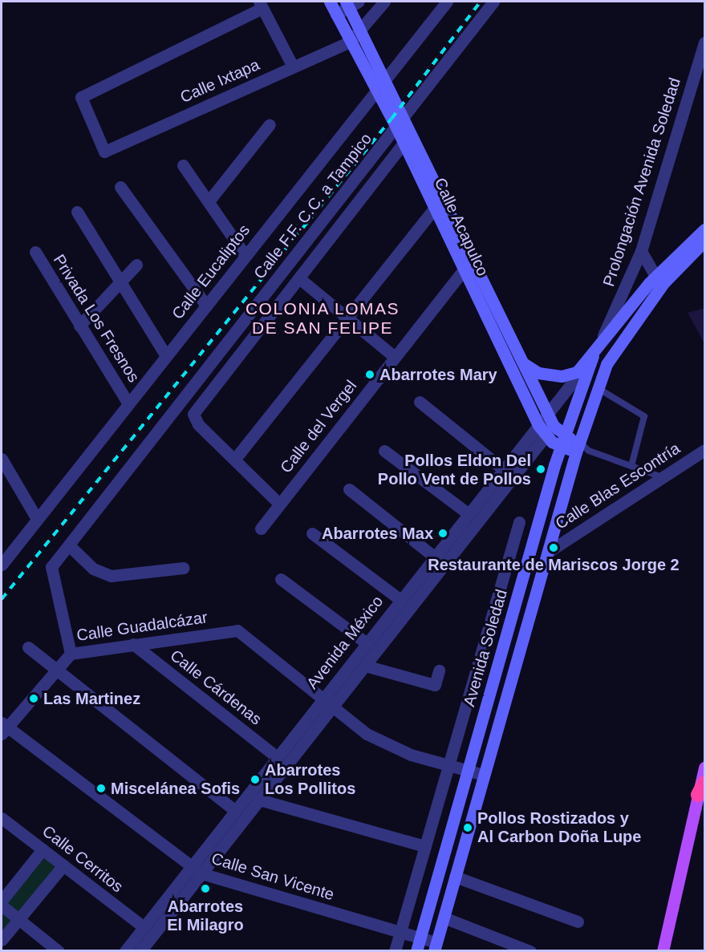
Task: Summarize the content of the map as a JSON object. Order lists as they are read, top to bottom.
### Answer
{
  "streets": {
    "street": [
      "Calle Ixtapa",
      "Prolongación Avenida Soledad",
      "Calle F.F. C.C. a Tampico",
      "Calle Acapulco",
      "Calle Eucaliptos",
      "Privada Los Fresnos",
      "Calle del Vergel",
      "Calle Blas Escontría",
      "Calle Guadalcázar",
      "Avenida México",
      "Avenida Soledad",
      "Calle Cárdenas",
      "Calle Cerritos",
      "Calle San Vicente"
    ]
  },
  "crossings": [
    ["Calle Ixtapa", "Calle Acapulco"],
    ["Prolongación Avenida Soledad", "Avenida México"],
    ["Prolongación Avenida Soledad", "Avenida Soledad"],
    ["Calle F.F. C.C. a Tampico", "Calle Acapulco"],
    ["Calle F.F. C.C. a Tampico", "Calle Guadalcázar"],
    ["Calle Acapulco", "Calle Eucaliptos"],
    ["Calle Acapulco", "Calle del Vergel"],
    ["Calle Acapulco", "Avenida México"],
    ["Calle Acapulco", "Avenida Soledad"],
    ["Calle Eucaliptos", "Privada Los Fresnos"],
    ["Calle Guadalcázar", "Avenida México"],
    ["Calle Guadalcázar", "Calle Cárdenas"],
    ["Calle Guadalcázar", "Calle San Vicente"],
    ["Avenida México", "Avenida Soledad"],
    ["Avenida México", "Calle Cárdenas"],
    ["Avenida México", "Calle Cerritos"],
    ["Avenida México", "Calle San Vicente"],
    ["Avenida Soledad", "Calle San Vicente"]
  ],
  "districts": ["COLONIA LOMAS DE SAN FELIPE"],
  "places": [
    "Abarrotes Mary",
    "Pollos Eldon Del Pollo Vent de Pollos",
    "Abarrotes Max",
    "Restaurante de Mariscos Jorge 2",
    "Las Martinez",
    "Abarrotes Los Pollitos",
    "Miscelánea Sofis",
    "Pollos Rostizados y Al Carbon Doña Lupe",
    "Abarrotes El Milagro"
  ]
}
